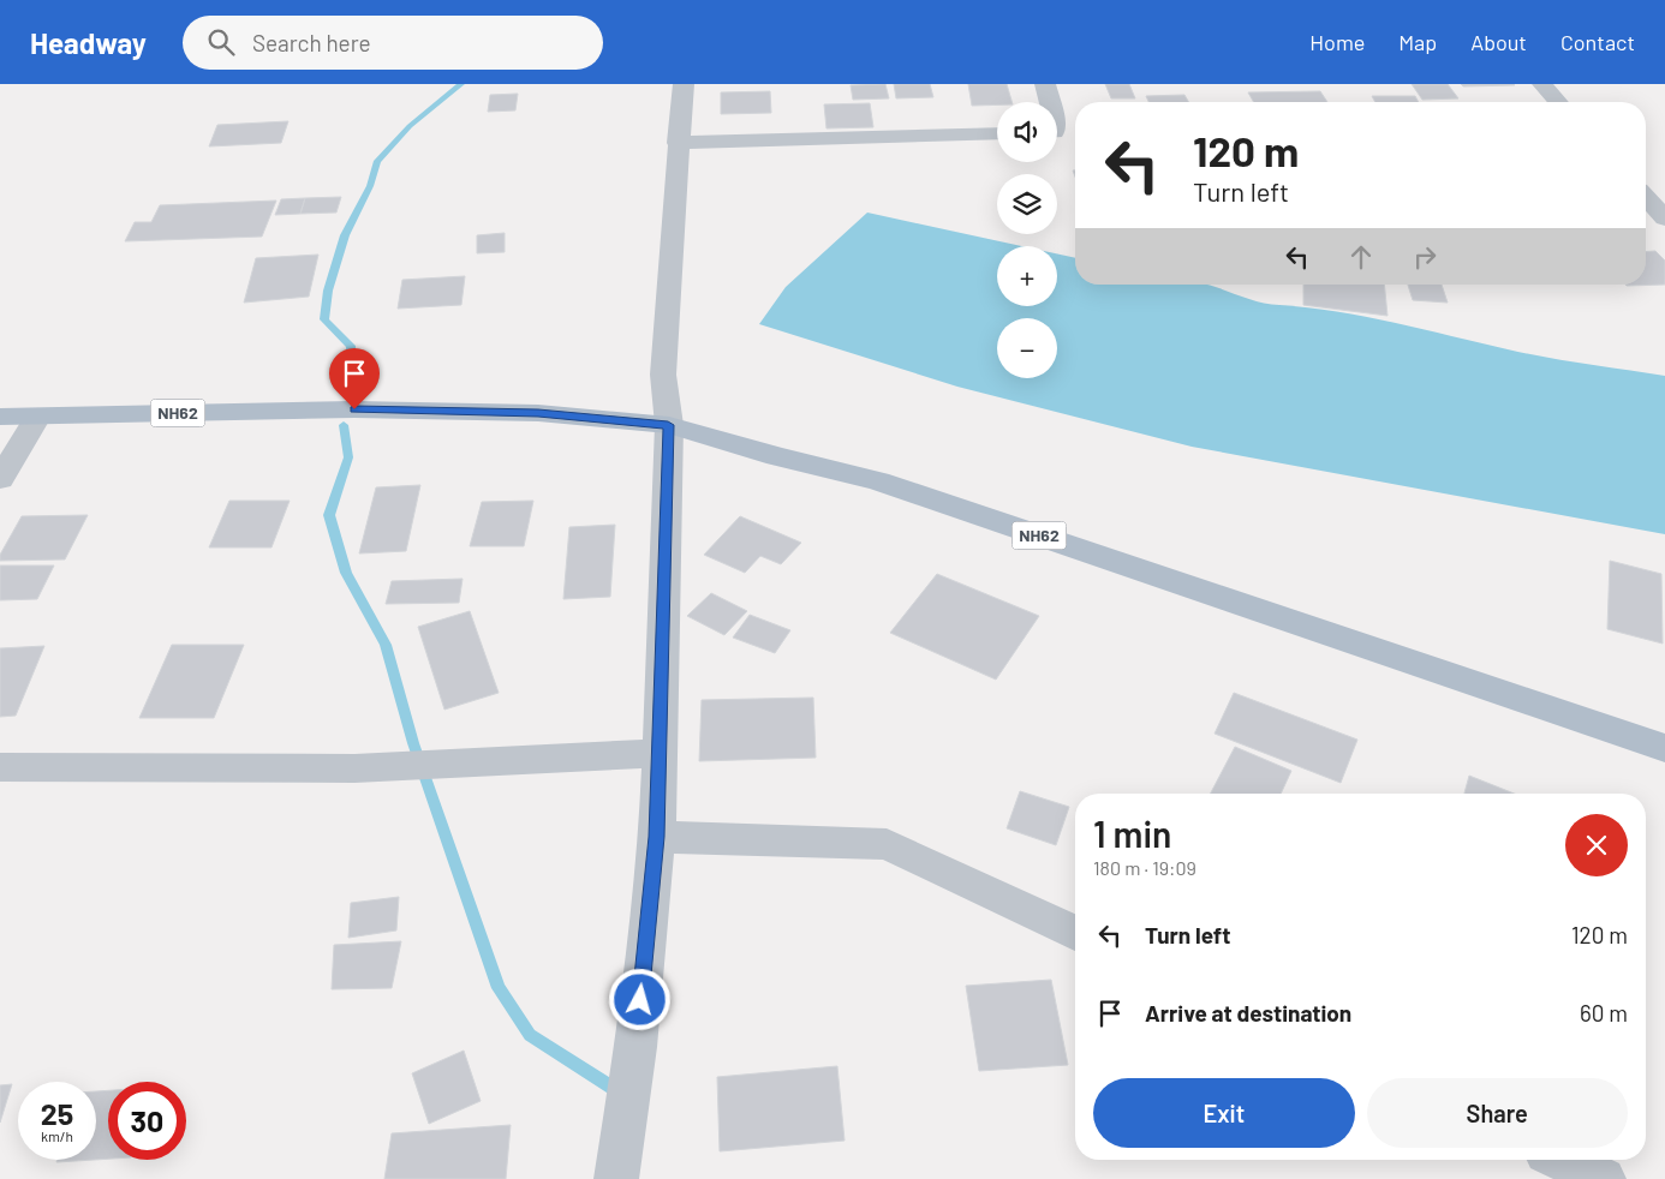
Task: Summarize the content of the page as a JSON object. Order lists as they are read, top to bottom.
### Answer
{
  "streets": {
    "main road": ["NH62"]
  },
  "page": {
    "header": "Headway",
    "search": "Search here",
    "nav": [
      "Home",
      "Map",
      "About",
      "Contact"
    ],
    "map_buttons": ["+", "−"],
    "turn": ["120 m", "Turn left"],
    "heading": ["1 min", "180 m · 19:09"],
    "list": [
      {
        "name": "Turn left",
        "value": "120 m"
      },
      {
        "name": "Arrive at destination",
        "value": "60 m"
      }
    ],
    "buttons": ["Exit", "Share"],
    "speed": "25 km/h",
    "limit": "30"
  }
}
